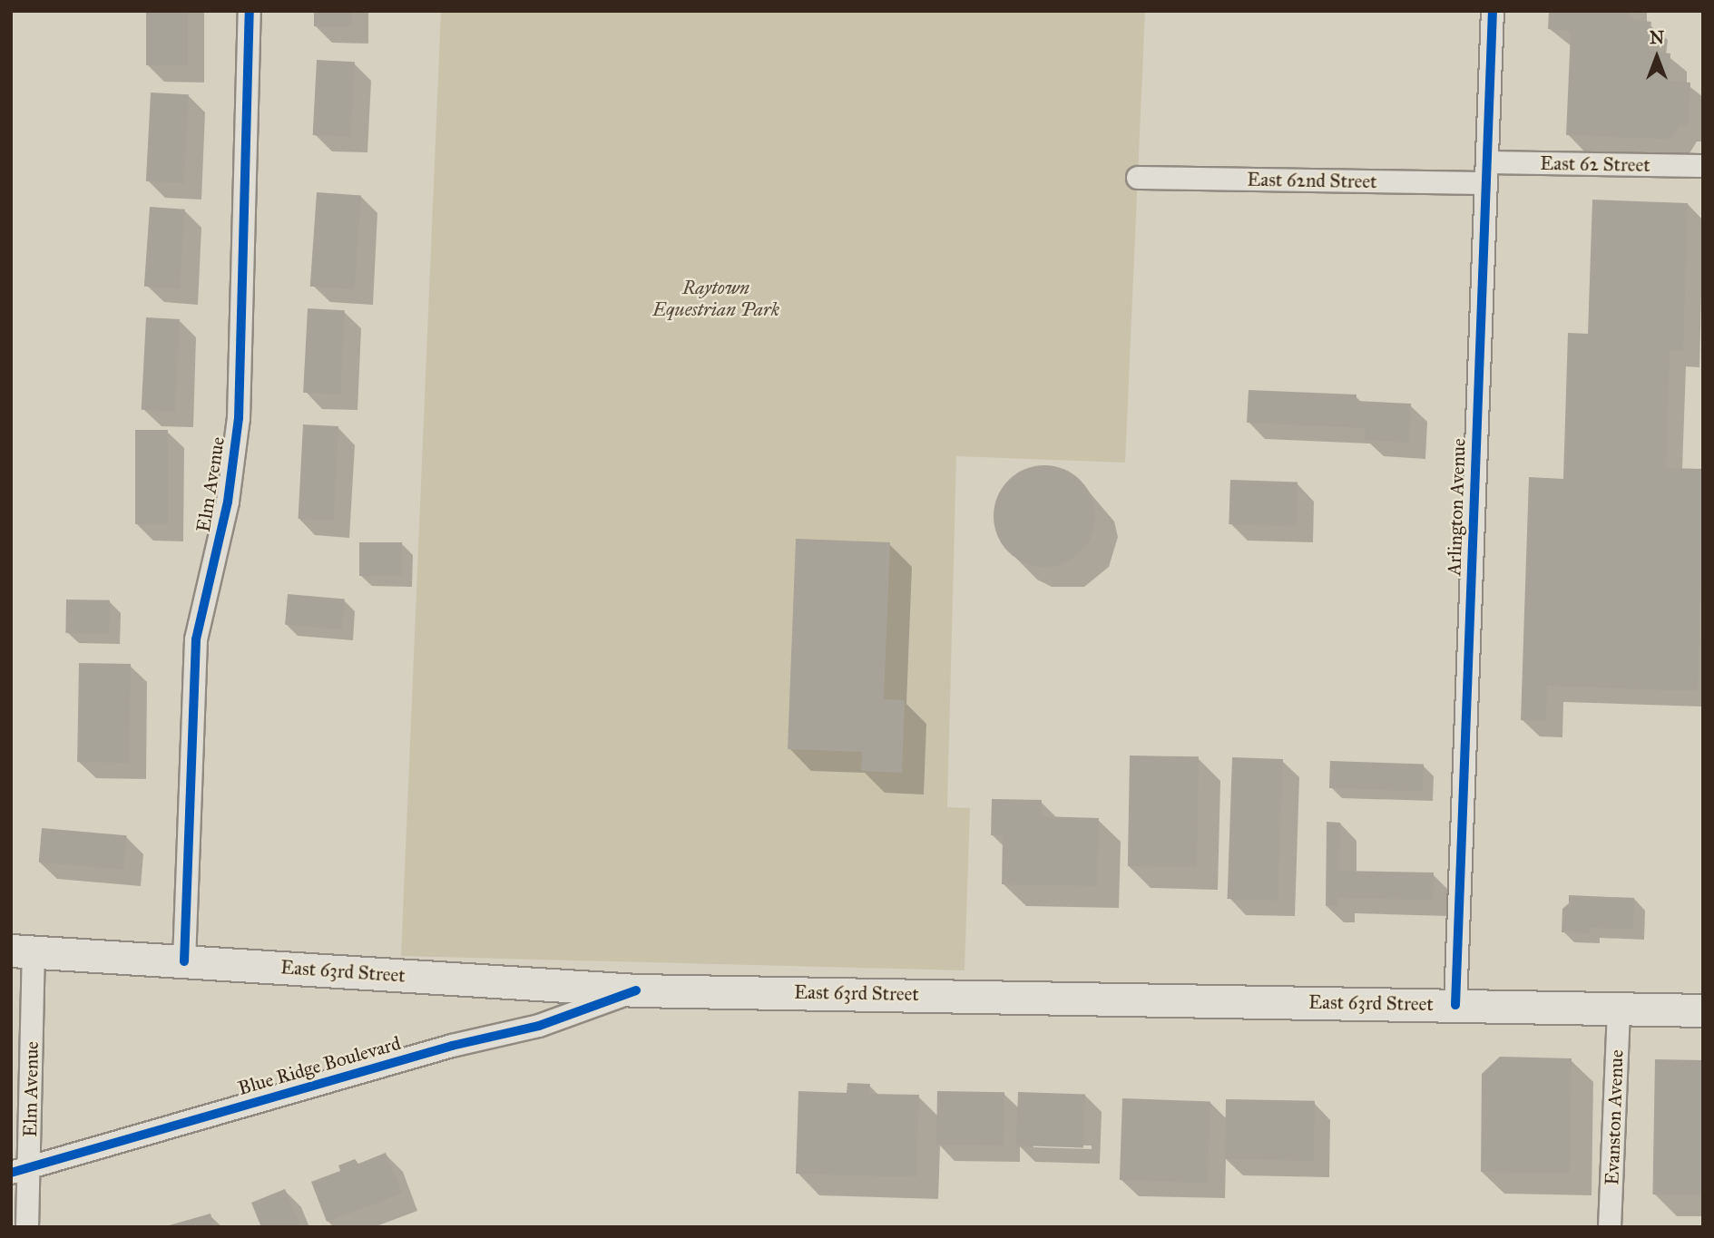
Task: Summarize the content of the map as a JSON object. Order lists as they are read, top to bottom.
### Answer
{
  "streets": {
    "main road": ["East 63rd Street"],
    "street": [
      "East 62 Street",
      "East 62nd Street",
      "Elm Avenue",
      "Arlington Avenue",
      "Blue Ridge Boulevard",
      "Evanston Avenue"
    ]
  },
  "crossings": [
    ["East 62 Street", "East 62nd Street"],
    ["East 62 Street", "Arlington Avenue"],
    ["East 62nd Street", "Arlington Avenue"],
    ["Elm Avenue", "East 63rd Street"],
    ["Elm Avenue", "Blue Ridge Boulevard"],
    ["Arlington Avenue", "East 63rd Street"],
    ["East 63rd Street", "Blue Ridge Boulevard"],
    ["East 63rd Street", "Evanston Avenue"]
  ],
  "parks": ["Raytown Equestrian Park"],
  "north": "top"
}
